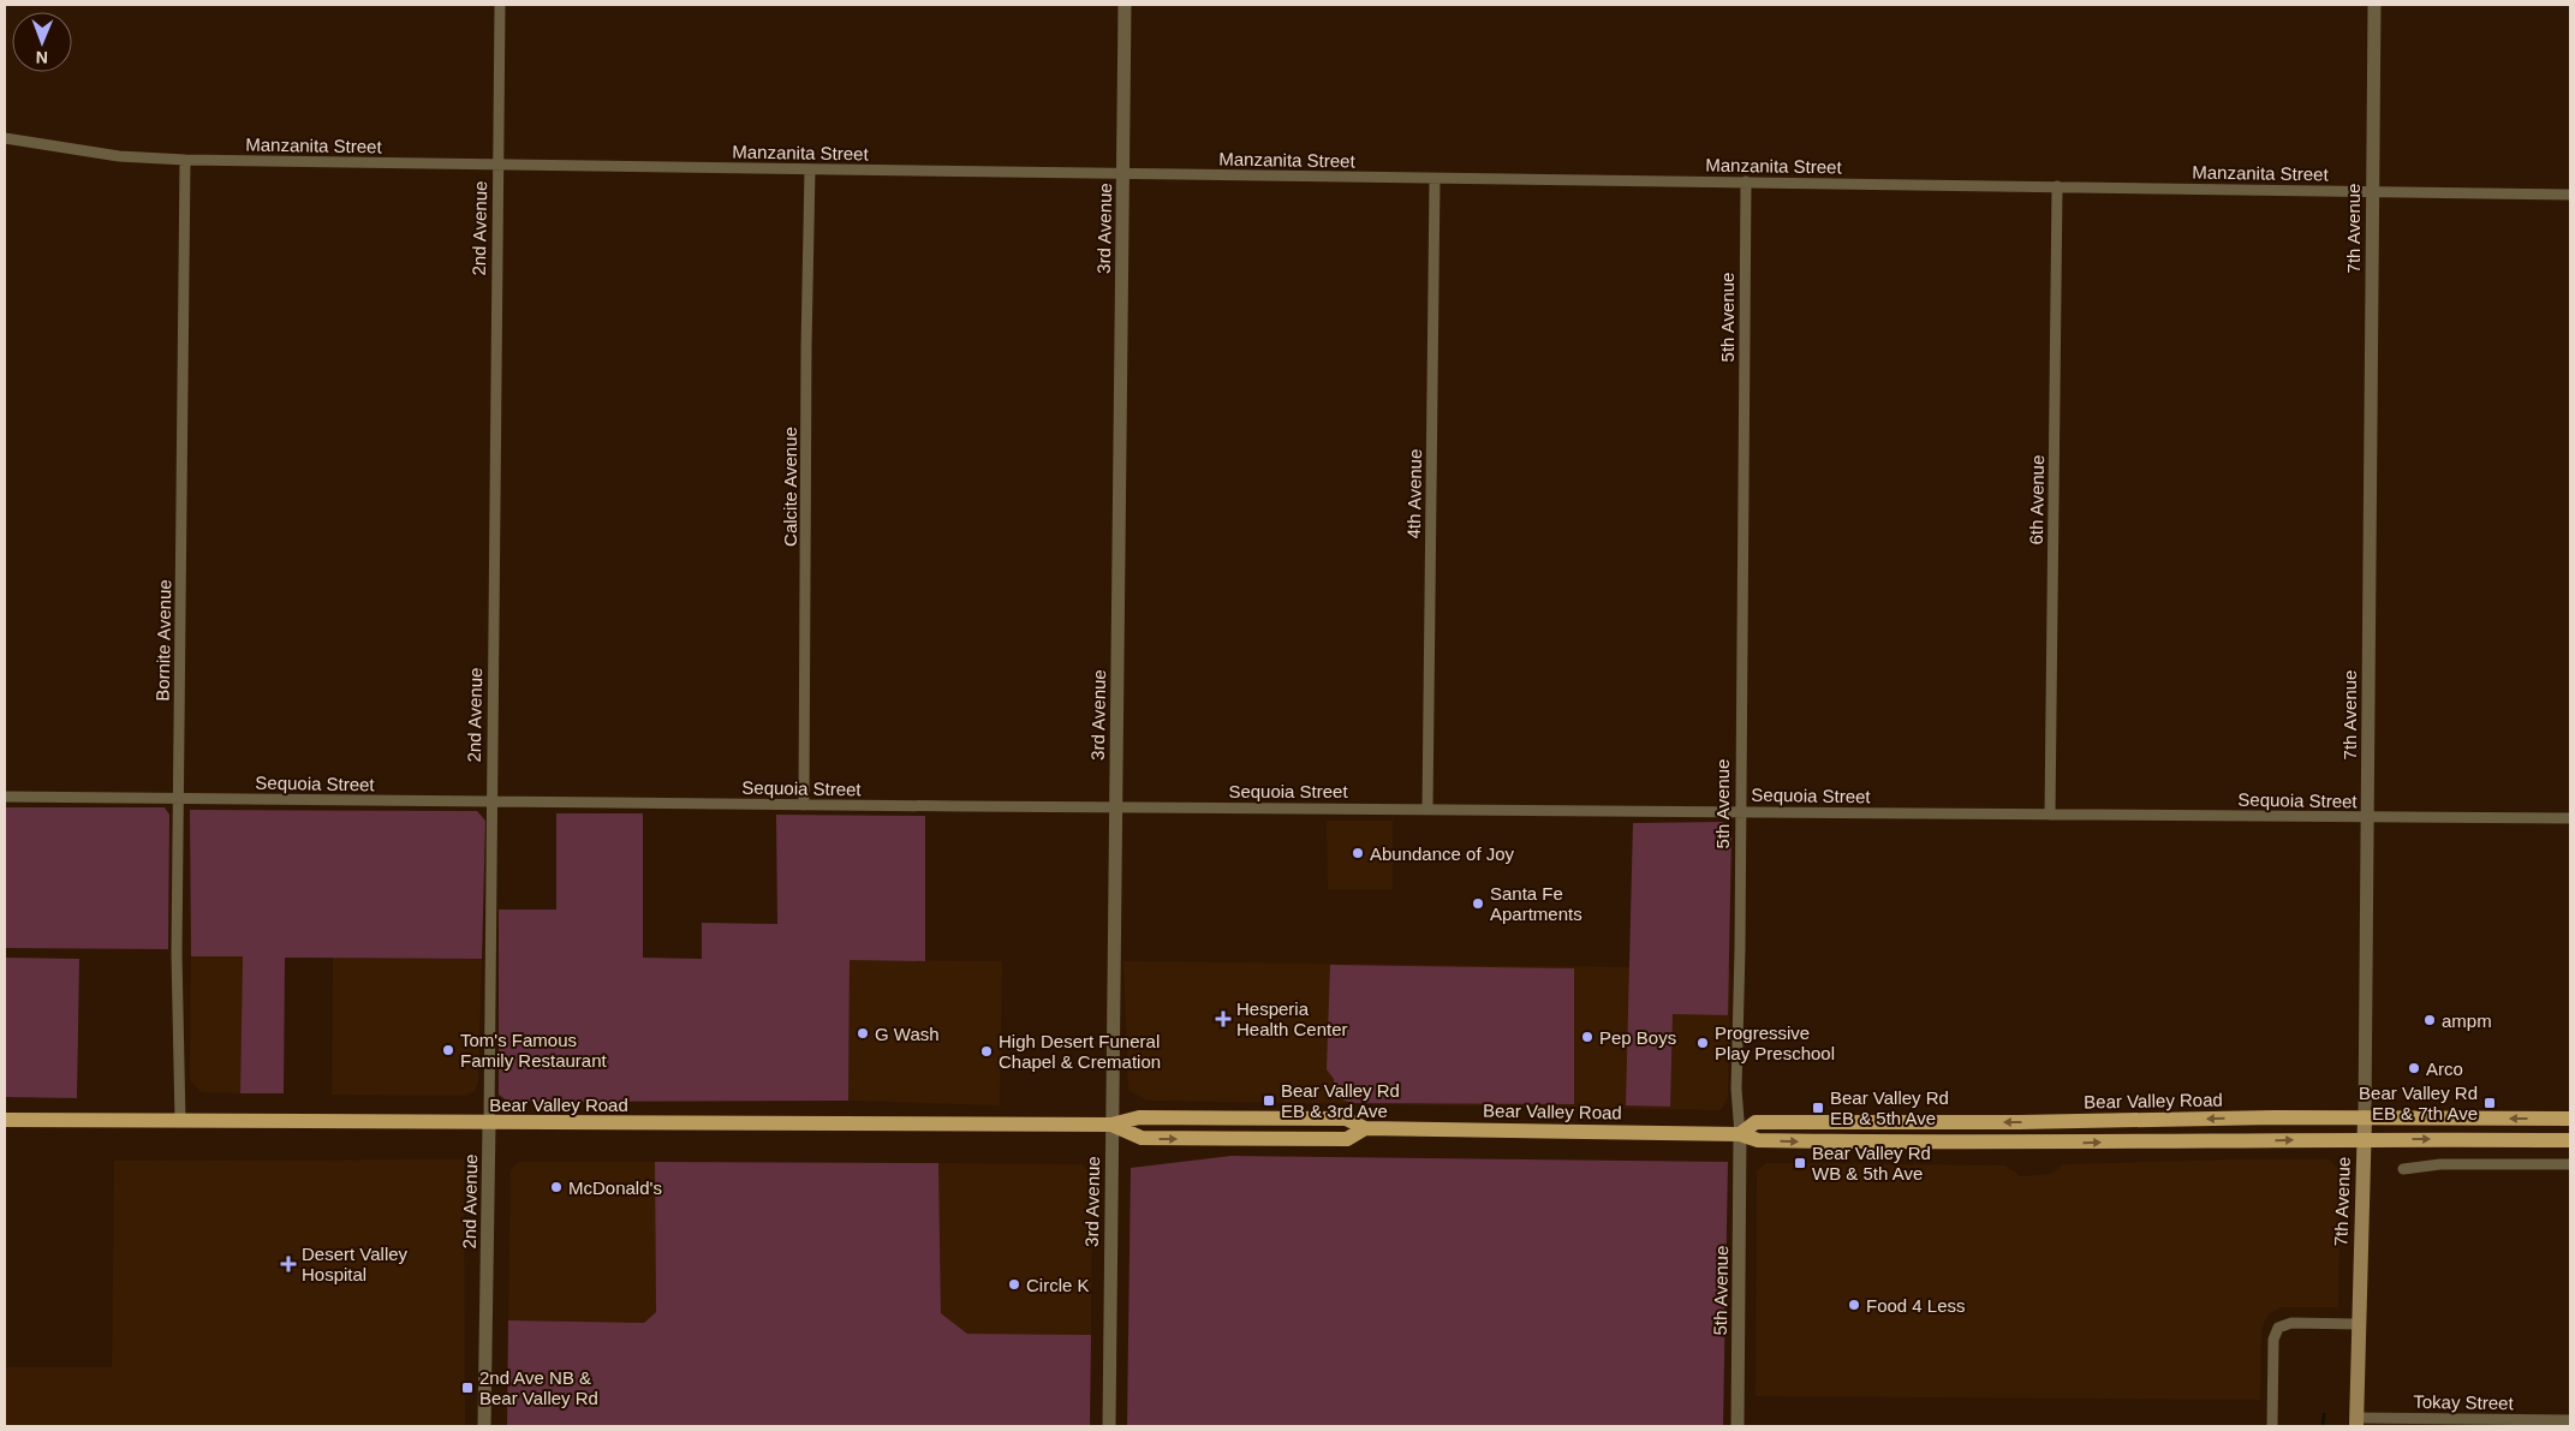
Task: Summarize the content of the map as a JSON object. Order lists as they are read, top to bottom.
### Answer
{
  "streets": {
    "main road": ["7th Avenue", "Bear Valley Road"],
    "street": [
      "Manzanita Street",
      "2nd Avenue",
      "3rd Avenue",
      "5th Avenue",
      "Calcite Avenue",
      "4th Avenue",
      "6th Avenue",
      "Bornite Avenue",
      "Sequoia Street",
      "Tokay Street"
    ]
  },
  "crossings": [
    ["Manzanita Street", "2nd Avenue"],
    ["Manzanita Street", "3rd Avenue"],
    ["Manzanita Street", "7th Avenue"],
    ["Manzanita Street", "5th Avenue"],
    ["Manzanita Street", "Calcite Avenue"],
    ["Manzanita Street", "4th Avenue"],
    ["Manzanita Street", "6th Avenue"],
    ["Manzanita Street", "Bornite Avenue"],
    ["2nd Avenue", "Sequoia Street"],
    ["2nd Avenue", "Bear Valley Road"],
    ["3rd Avenue", "Sequoia Street"],
    ["3rd Avenue", "Bear Valley Road"],
    ["7th Avenue", "Sequoia Street"],
    ["7th Avenue", "Bear Valley Road"],
    ["7th Avenue", "Tokay Street"],
    ["5th Avenue", "Sequoia Street"],
    ["5th Avenue", "Bear Valley Road"],
    ["Calcite Avenue", "Sequoia Street"],
    ["4th Avenue", "Sequoia Street"],
    ["6th Avenue", "Sequoia Street"],
    ["Bornite Avenue", "Sequoia Street"],
    ["Bornite Avenue", "Bear Valley Road"]
  ],
  "places": {
    "other": [
      "Abundance of Joy",
      "Santa Fe Apartments",
      "ampm",
      "G Wash",
      "Pep Boys",
      "Progressive Play Preschool",
      "Tom's Famous Family Restaurant",
      "High Desert Funeral Chapel & Cremation",
      "Arco",
      "McDonald's",
      "Circle K",
      "Food 4 Less"
    ],
    "health": ["Hesperia Health Center", "Desert Valley Hospital"],
    "transit": [
      "Bear Valley Rd EB & 3rd Ave",
      "Bear Valley Rd EB & 7th Ave",
      "Bear Valley Rd EB & 5th Ave",
      "Bear Valley Rd WB & 5th Ave",
      "2nd Ave NB & Bear Valley Rd"
    ]
  },
  "north": "bottom"
}
